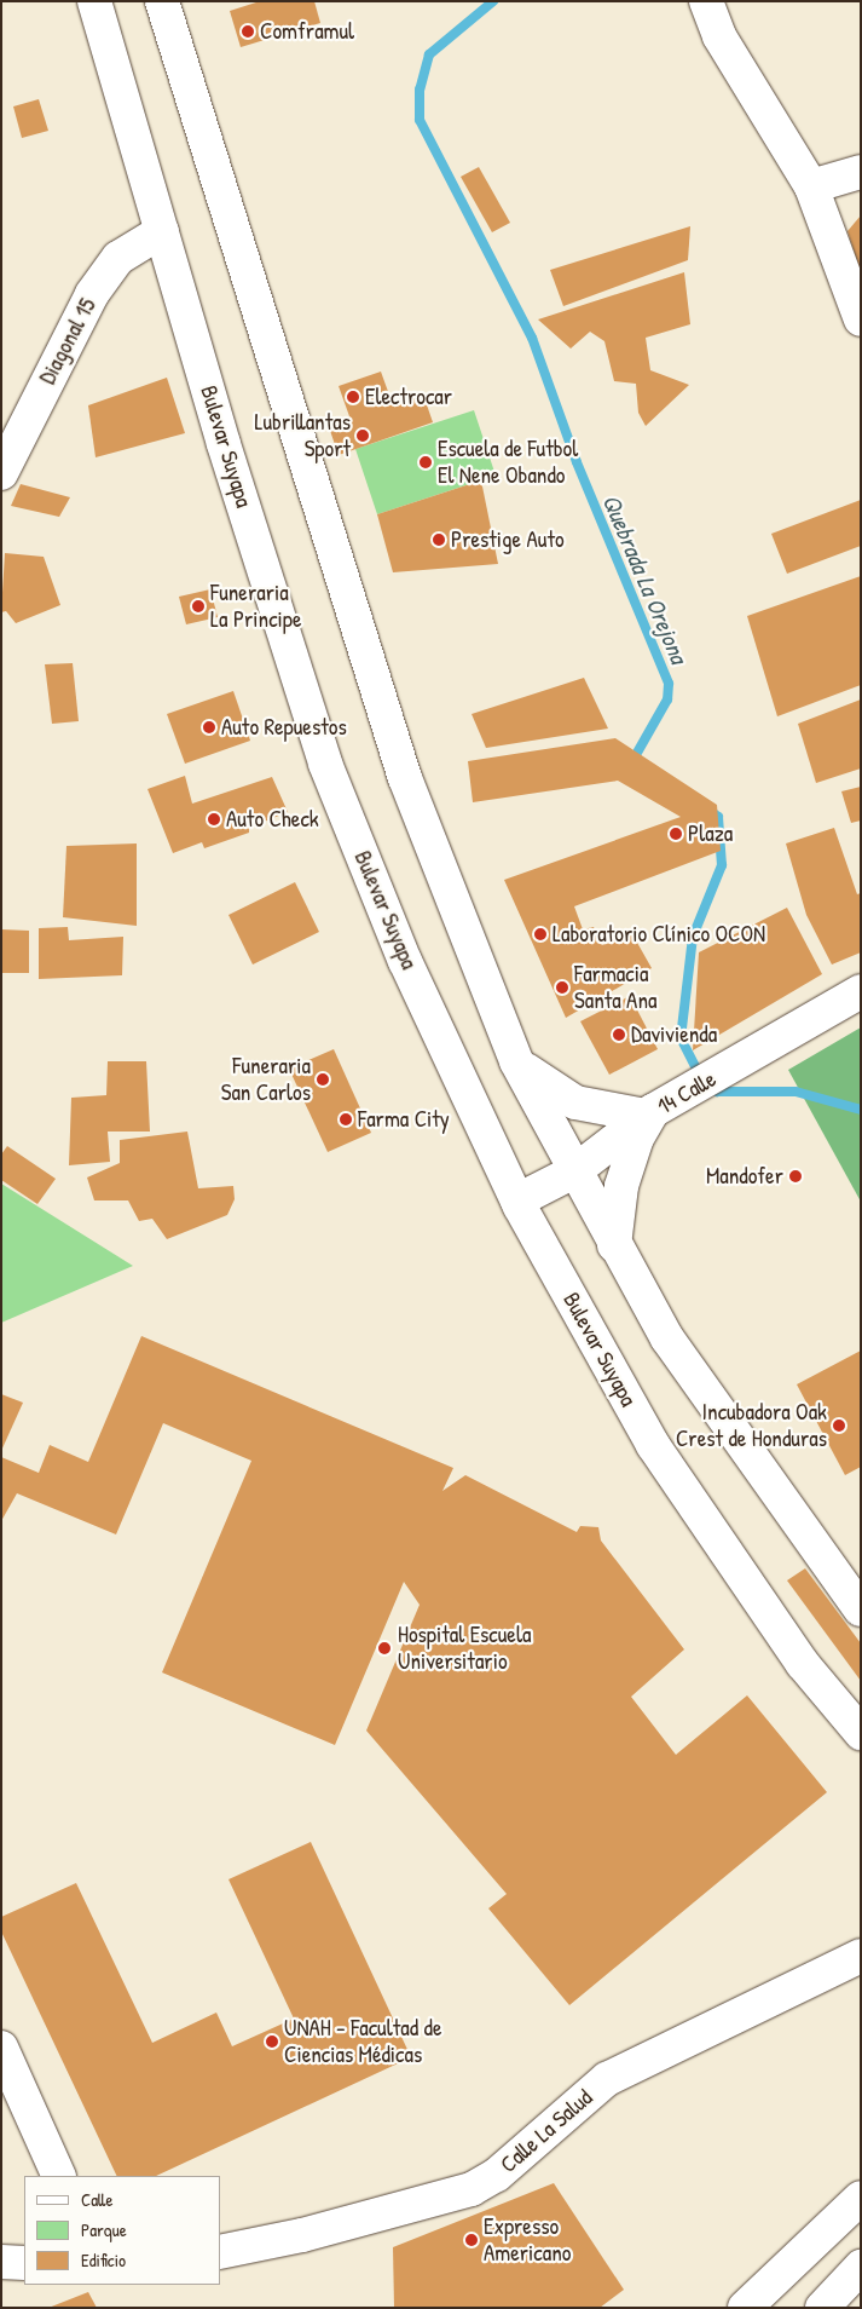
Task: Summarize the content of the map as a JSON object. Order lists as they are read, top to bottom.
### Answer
{
  "streets": {
    "main road": [
      "Diagonal 15",
      "Bulevar Suyapa",
      "14 Calle",
      "Calle La Salud"
    ]
  },
  "crossings": [
    ["Diagonal 15", "Bulevar Suyapa"],
    ["Bulevar Suyapa", "14 Calle"]
  ],
  "water": ["Quebrada La Orejona"],
  "places": [
    "Comframul",
    "Electrocar",
    "Lubrillantas Sport",
    "Escuela de Futbol El Nene Obando",
    "Prestige Auto",
    "Funeraria La Principe",
    "Auto Repuestos",
    "Auto Check",
    "Plaza",
    "Laboratorio Clínico OCON",
    "Farmacia Santa Ana",
    "Davivienda",
    "Funeraria San Carlos",
    "Farma City",
    "Mandofer",
    "Incubadora Oak Crest de Honduras",
    "Hospital Escuela Universitario",
    "UNAH - Facultad de Ciencias Médicas",
    "Expresso Americano"
  ],
  "legend": ["Calle", "Parque", "Edificio"]
}
